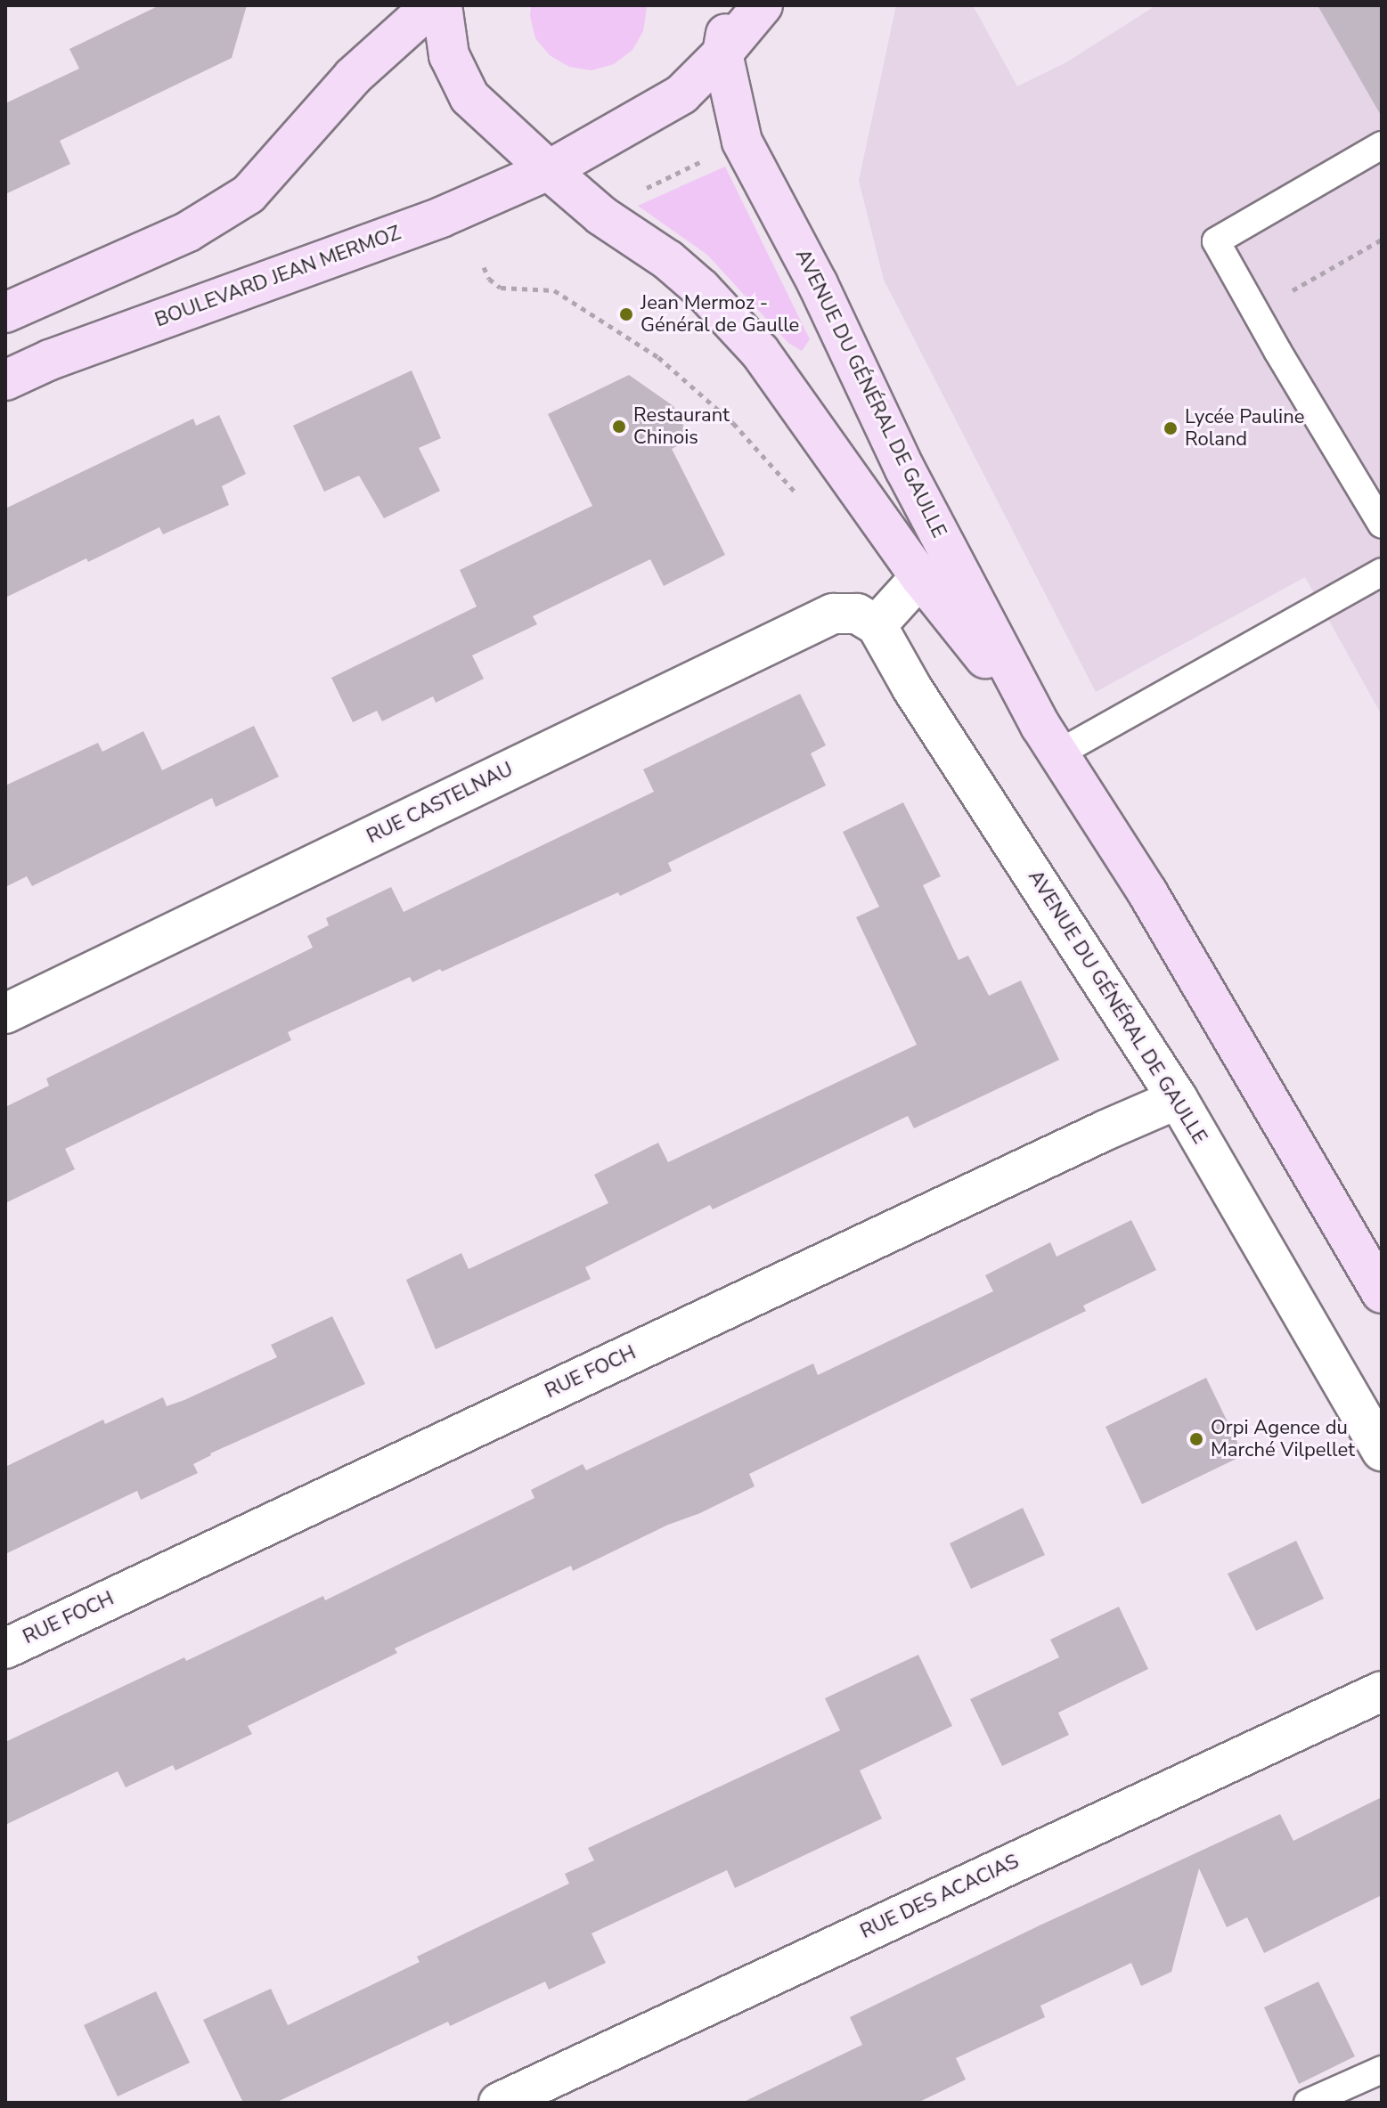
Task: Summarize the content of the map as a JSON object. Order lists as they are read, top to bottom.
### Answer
{
  "streets": {
    "main road": ["BOULEVARD JEAN MERMOZ", "AVENUE DU GÉNÉRAL DE GAULLE"],
    "street": ["RUE CASTELNAU", "RUE FOCH", "RUE DES ACACIAS"]
  },
  "crossings": [
    ["BOULEVARD JEAN MERMOZ", "AVENUE DU GÉNÉRAL DE GAULLE"],
    ["AVENUE DU GÉNÉRAL DE GAULLE", "RUE CASTELNAU"],
    ["AVENUE DU GÉNÉRAL DE GAULLE", "RUE FOCH"]
  ],
  "places": [
    "Jean Mermoz - Général de Gaulle",
    "Restaurant Chinois",
    "Lycée Pauline Roland",
    "Orpi Agence du Marché Vilpellet"
  ]
}
